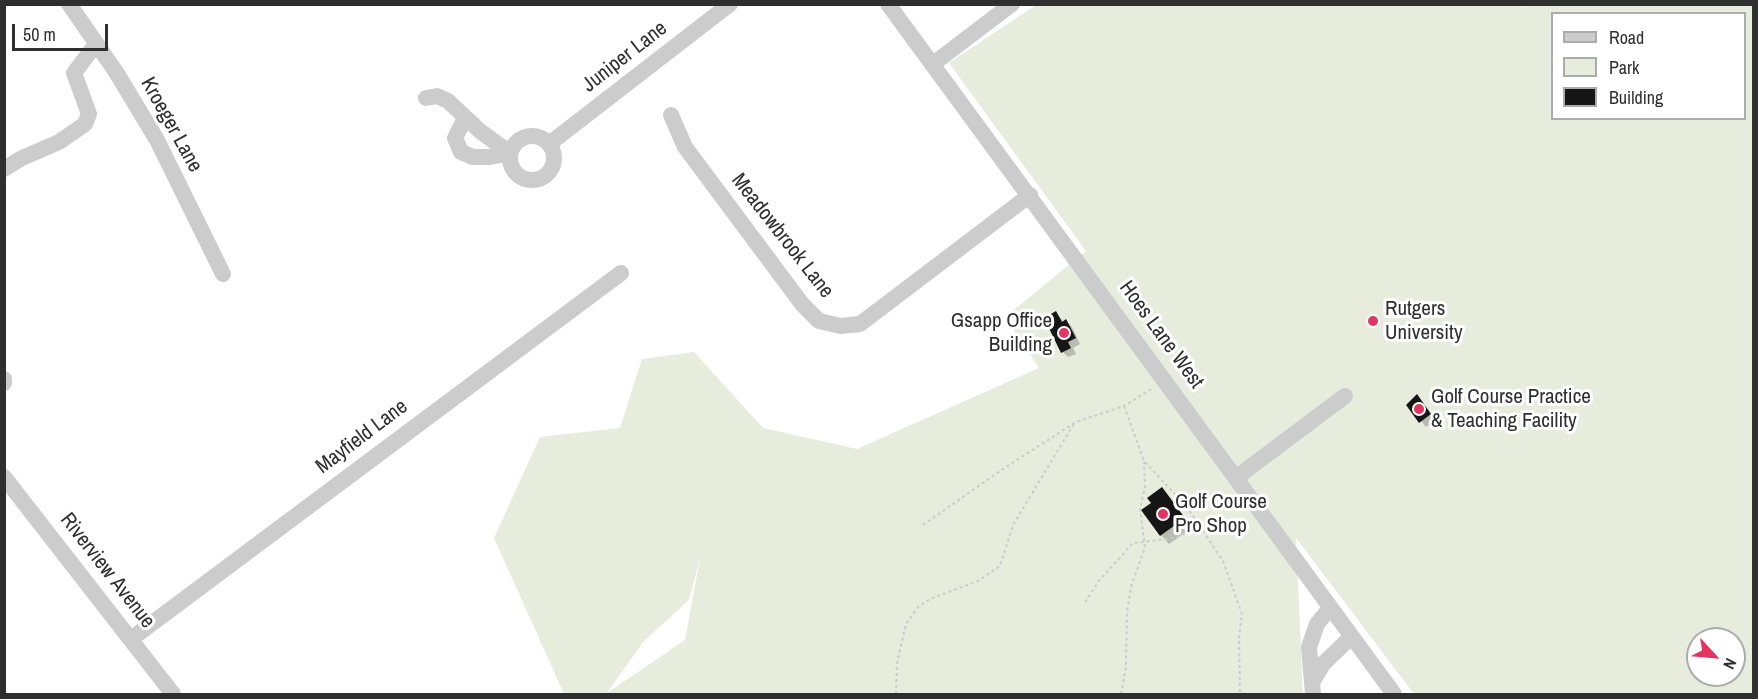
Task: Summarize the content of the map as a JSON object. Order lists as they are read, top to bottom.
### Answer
{
  "streets": {
    "street": [
      "Juniper Lane",
      "Kroeger Lane",
      "Meadowbrook Lane",
      "Hoes Lane West",
      "Mayfield Lane",
      "Riverview Avenue"
    ]
  },
  "crossings": [
    ["Meadowbrook Lane", "Hoes Lane West"],
    ["Mayfield Lane", "Riverview Avenue"]
  ],
  "places": [
    "Rutgers University",
    "Gsapp Office Building",
    "Golf Course Practice & Teaching Facility",
    "Golf Course Pro Shop"
  ],
  "legend": ["Road", "Park", "Building"],
  "scale_bar": "50 m",
  "north": "bottom right"
}
